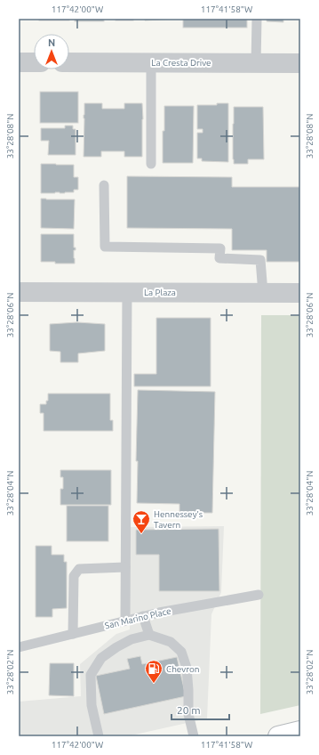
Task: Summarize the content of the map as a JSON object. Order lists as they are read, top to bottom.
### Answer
{
  "streets": {
    "street": ["La Cresta Drive", "La Plaza"],
    "lane": ["San Marino Place"]
  },
  "places": {
    "bar": ["Hennessey's Tavern"],
    "fuel station": ["Chevron"]
  },
  "scale_bar": "20 m",
  "north": "top",
  "coordinates": [
    "117°42'00\"W",
    "117°41'58\"W",
    "33°28'08\"N",
    "33°28'06\"N",
    "33°28'04\"N",
    "33°28'02\"N"
  ]
}
